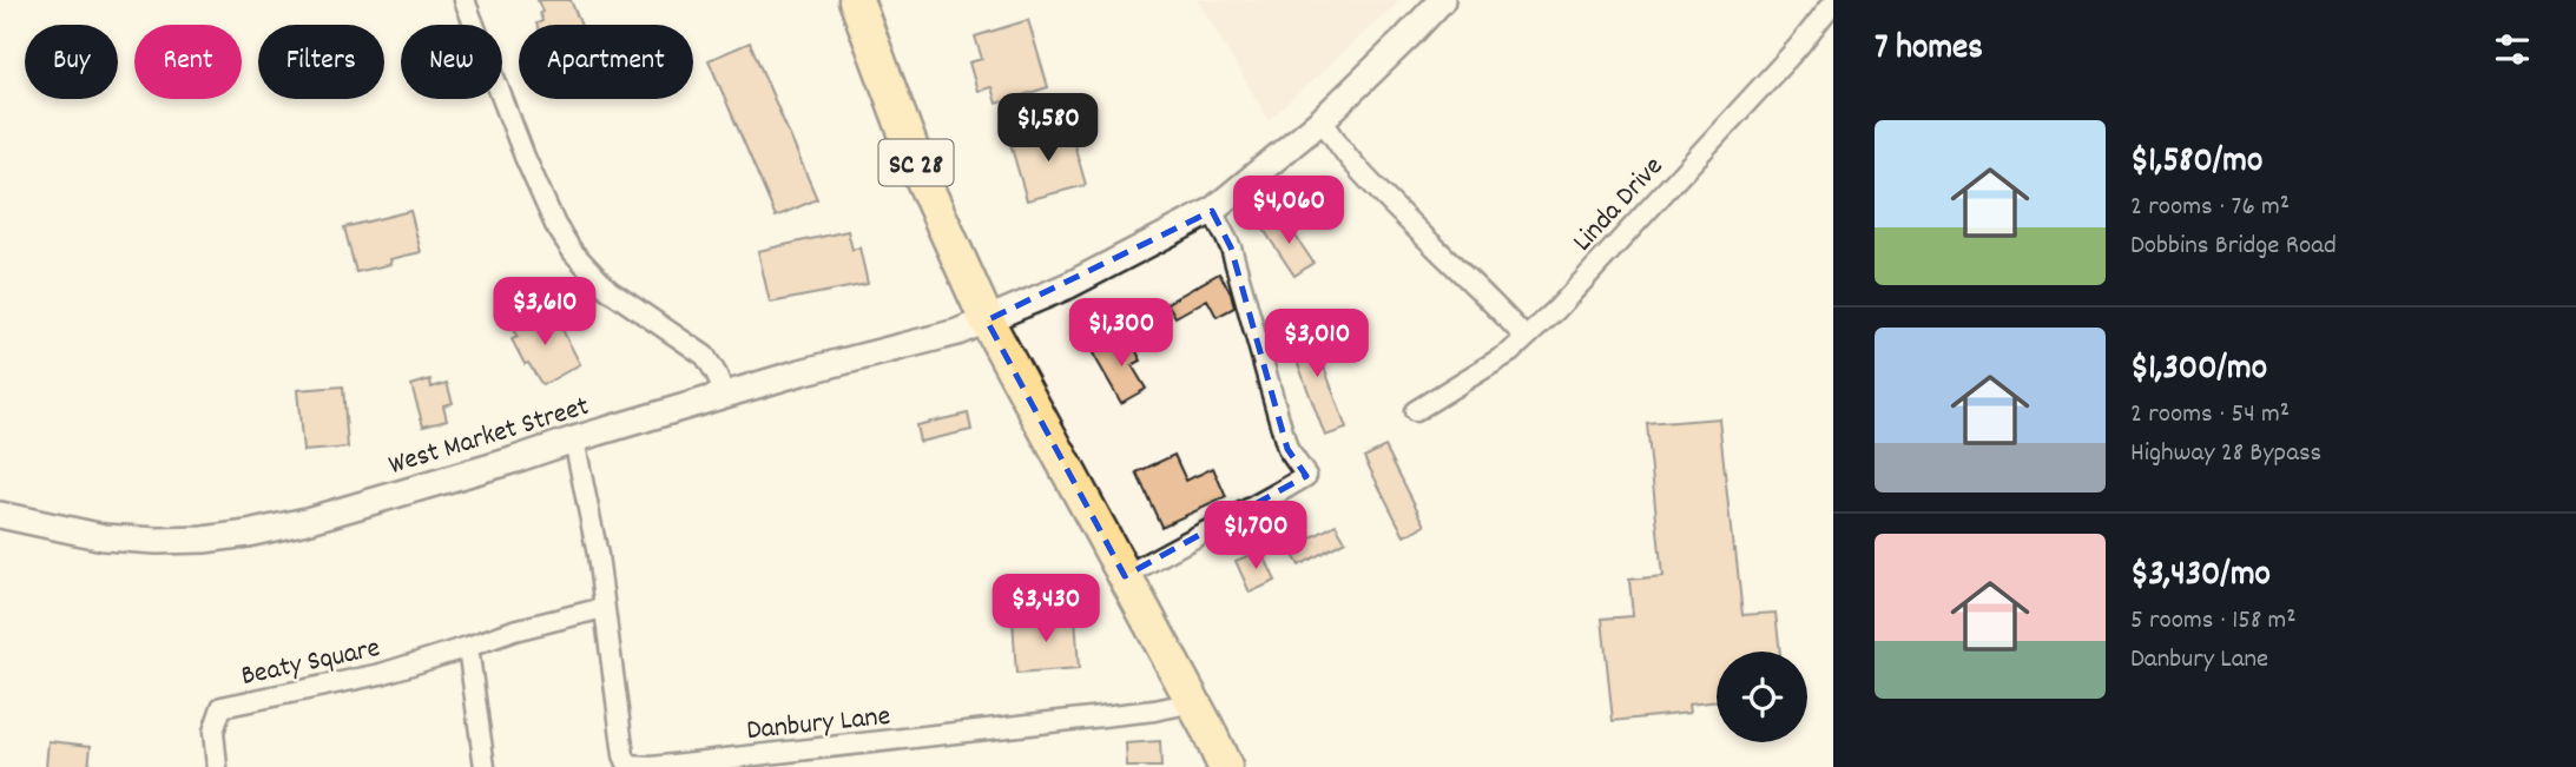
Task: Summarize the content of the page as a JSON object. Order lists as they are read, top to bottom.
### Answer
{
  "streets": {
    "highway": ["SC 28"],
    "street": [
      "Linda Drive",
      "West Market Street",
      "Beaty Square",
      "Danbury Lane"
    ]
  },
  "crossings": [
    ["SC 28", "West Market Street"],
    ["SC 28", "Danbury Lane"],
    ["West Market Street", "Danbury Lane"],
    ["Beaty Square", "Danbury Lane"]
  ],
  "page": {
    "heading": "7 homes",
    "chip": [
      "Buy",
      "Rent",
      "Filters",
      "New",
      "Apartment"
    ],
    "price": [
      "$1,580",
      "$4,060",
      "$3,610",
      "$1,300",
      "$3,010",
      "$1,700",
      "$3,430"
    ],
    "list": [
      {
        "name": "$1,580/mo",
        "note": "2 rooms · 76 m² · Dobbins Bridge Road"
      },
      {
        "name": "$1,300/mo",
        "note": "2 rooms · 54 m² · Highway 28 Bypass"
      },
      {
        "name": "$3,430/mo",
        "note": "5 rooms · 158 m² · Danbury Lane"
      }
    ]
  }
}
